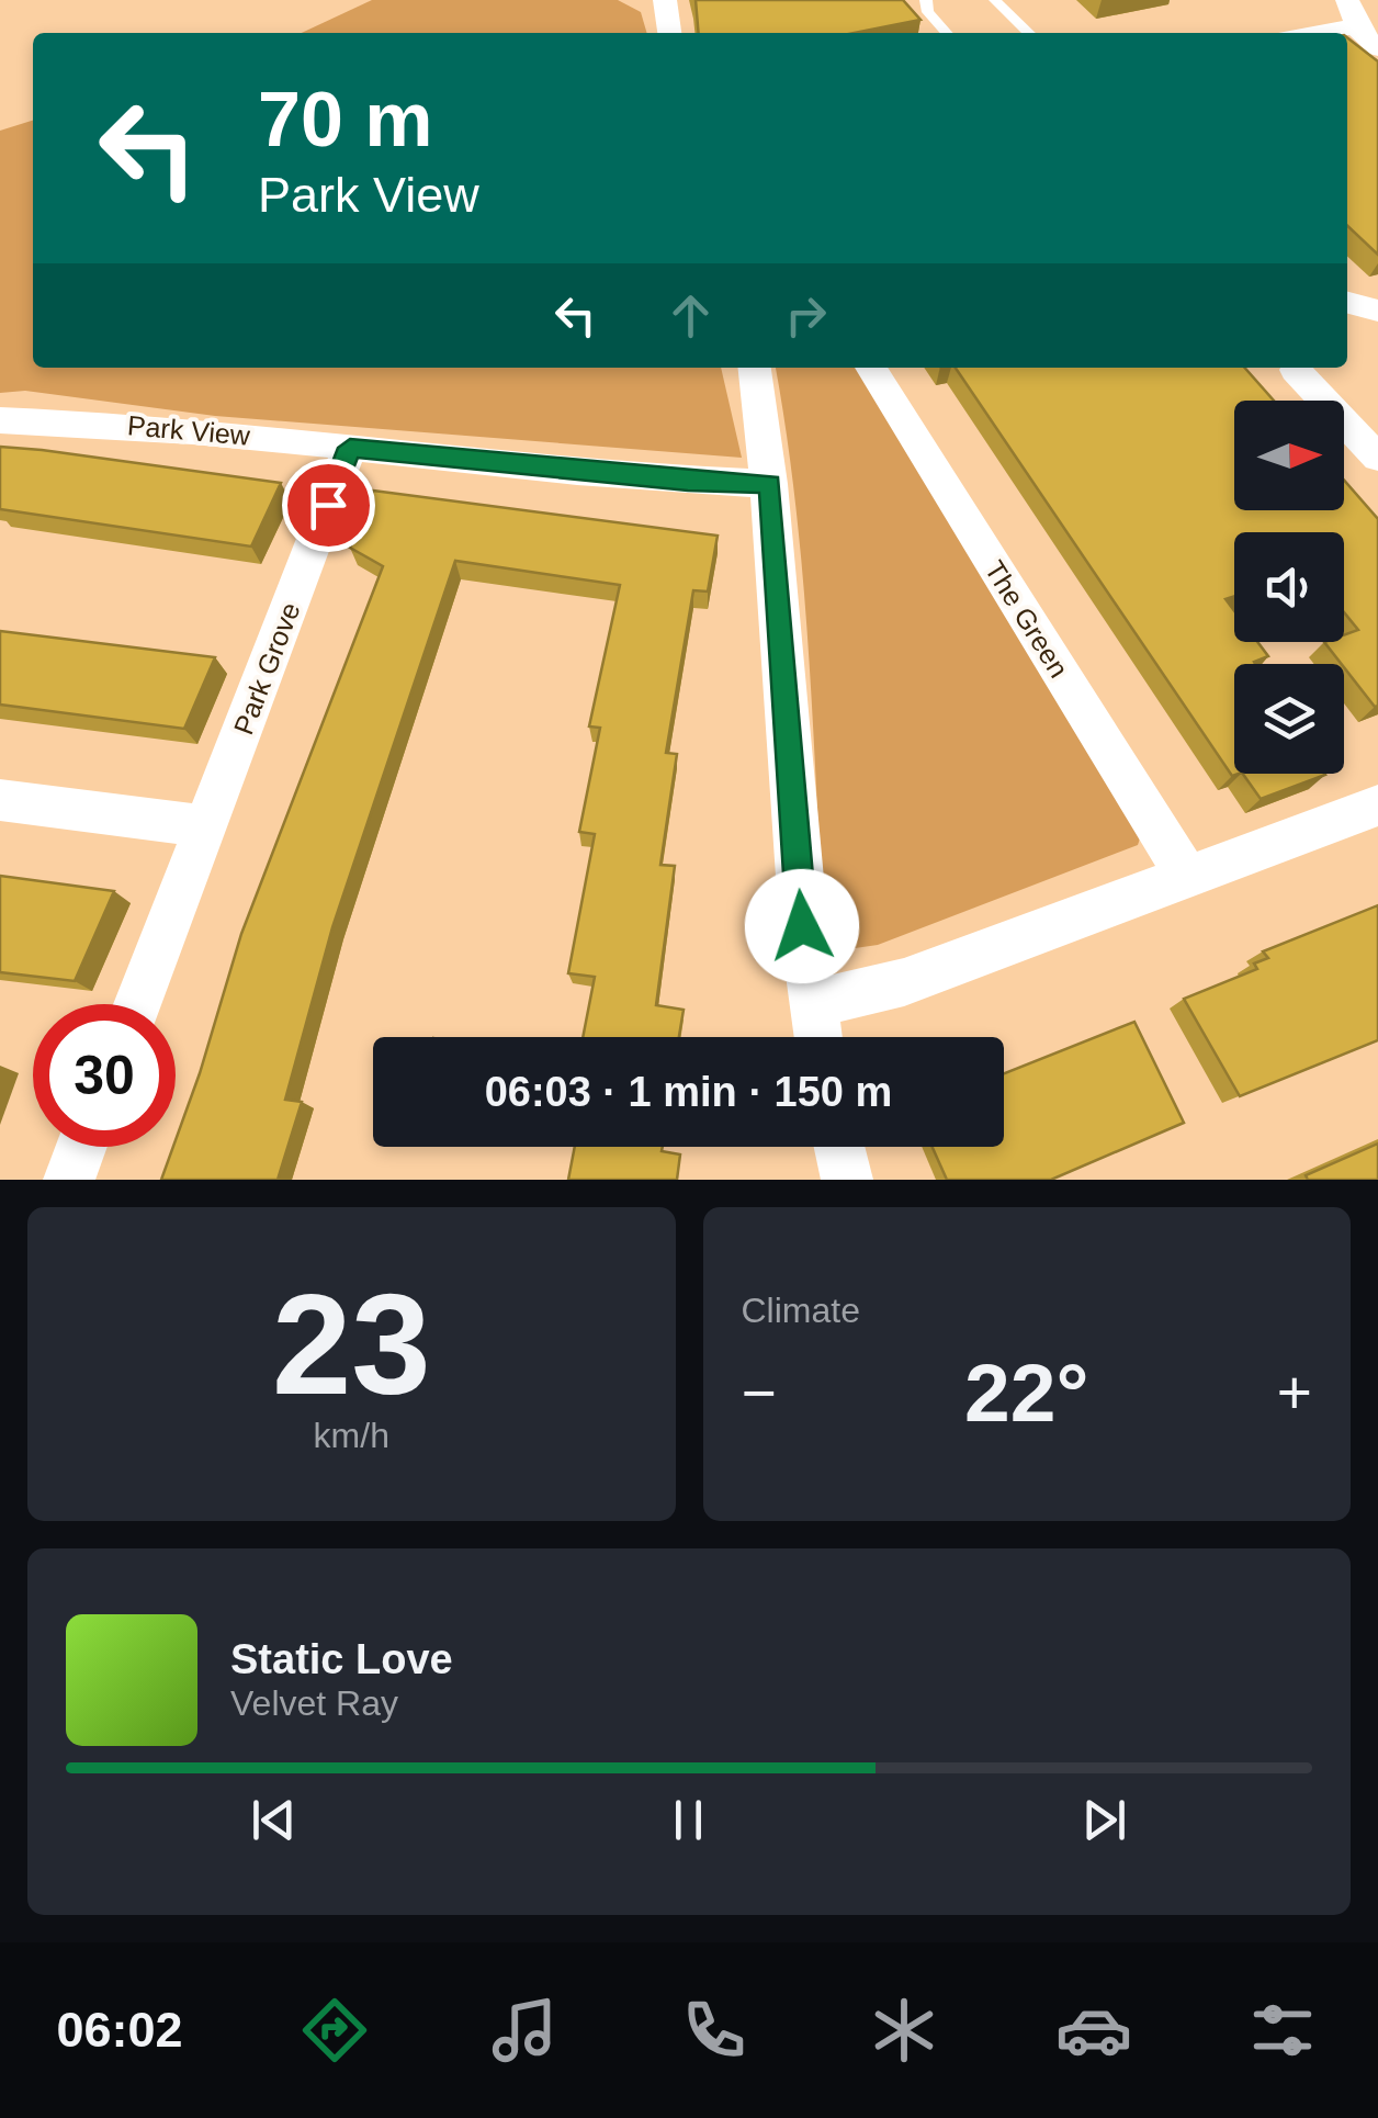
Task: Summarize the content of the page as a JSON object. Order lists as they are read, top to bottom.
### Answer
{
  "streets": {
    "street": ["Park View", "The Green", "Park Grove"]
  },
  "crossings": [
    ["Park View", "Park Grove"]
  ],
  "north": "right",
  "page": {
    "turn": ["70 m", "Park View"],
    "limit": "30",
    "trip": "06:03 · 1 min · 150 m",
    "tile": [
      ["23", "km/h"],
      "Climate"
    ],
    "heat": ["−", "22°", "+"],
    "song": ["Static Love", "Velvet Ray"],
    "tabs": "06:02"
  }
}
